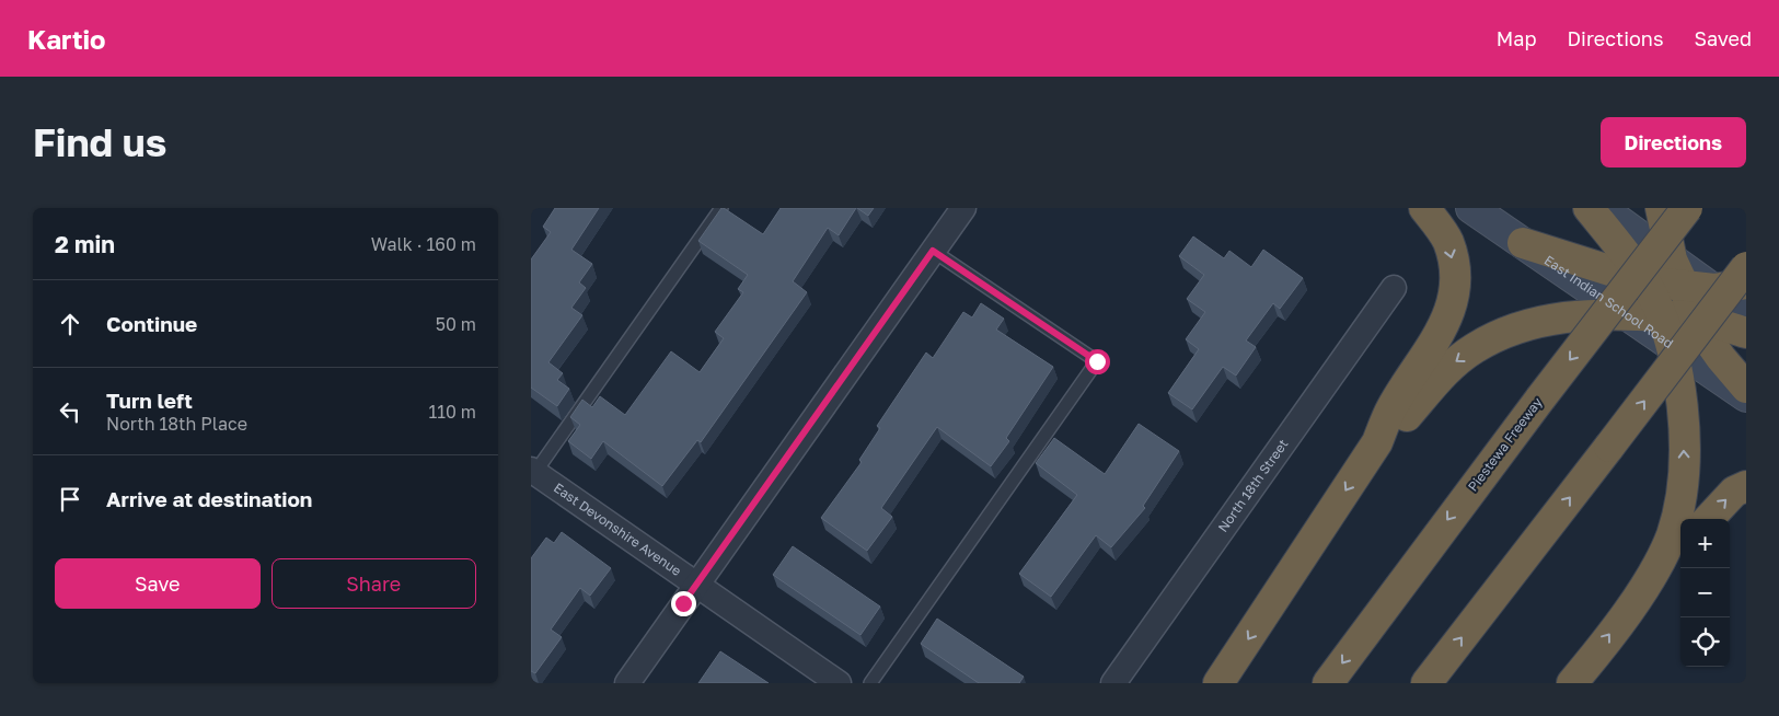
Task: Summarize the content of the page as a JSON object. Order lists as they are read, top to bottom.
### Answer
{
  "streets": {
    "highway": ["Piestewa Freeway"],
    "main road": ["East Indian School Road"],
    "street": ["North 18th Street", "East Devonshire Avenue"]
  },
  "page": {
    "header": "Kartio",
    "nav": ["Map", "Directions", "Saved"],
    "buttons": [
      "Directions",
      ["Save", "Share"]
    ],
    "title": "Find us",
    "heading": ["2 min", "Walk · 160 m"],
    "list": [
      ["Continue", "50 m"],
      ["Turn left", "North 18th Place", "110 m"],
      "Arrive at destination"
    ],
    "map_buttons": ["+", "−"]
  }
}
